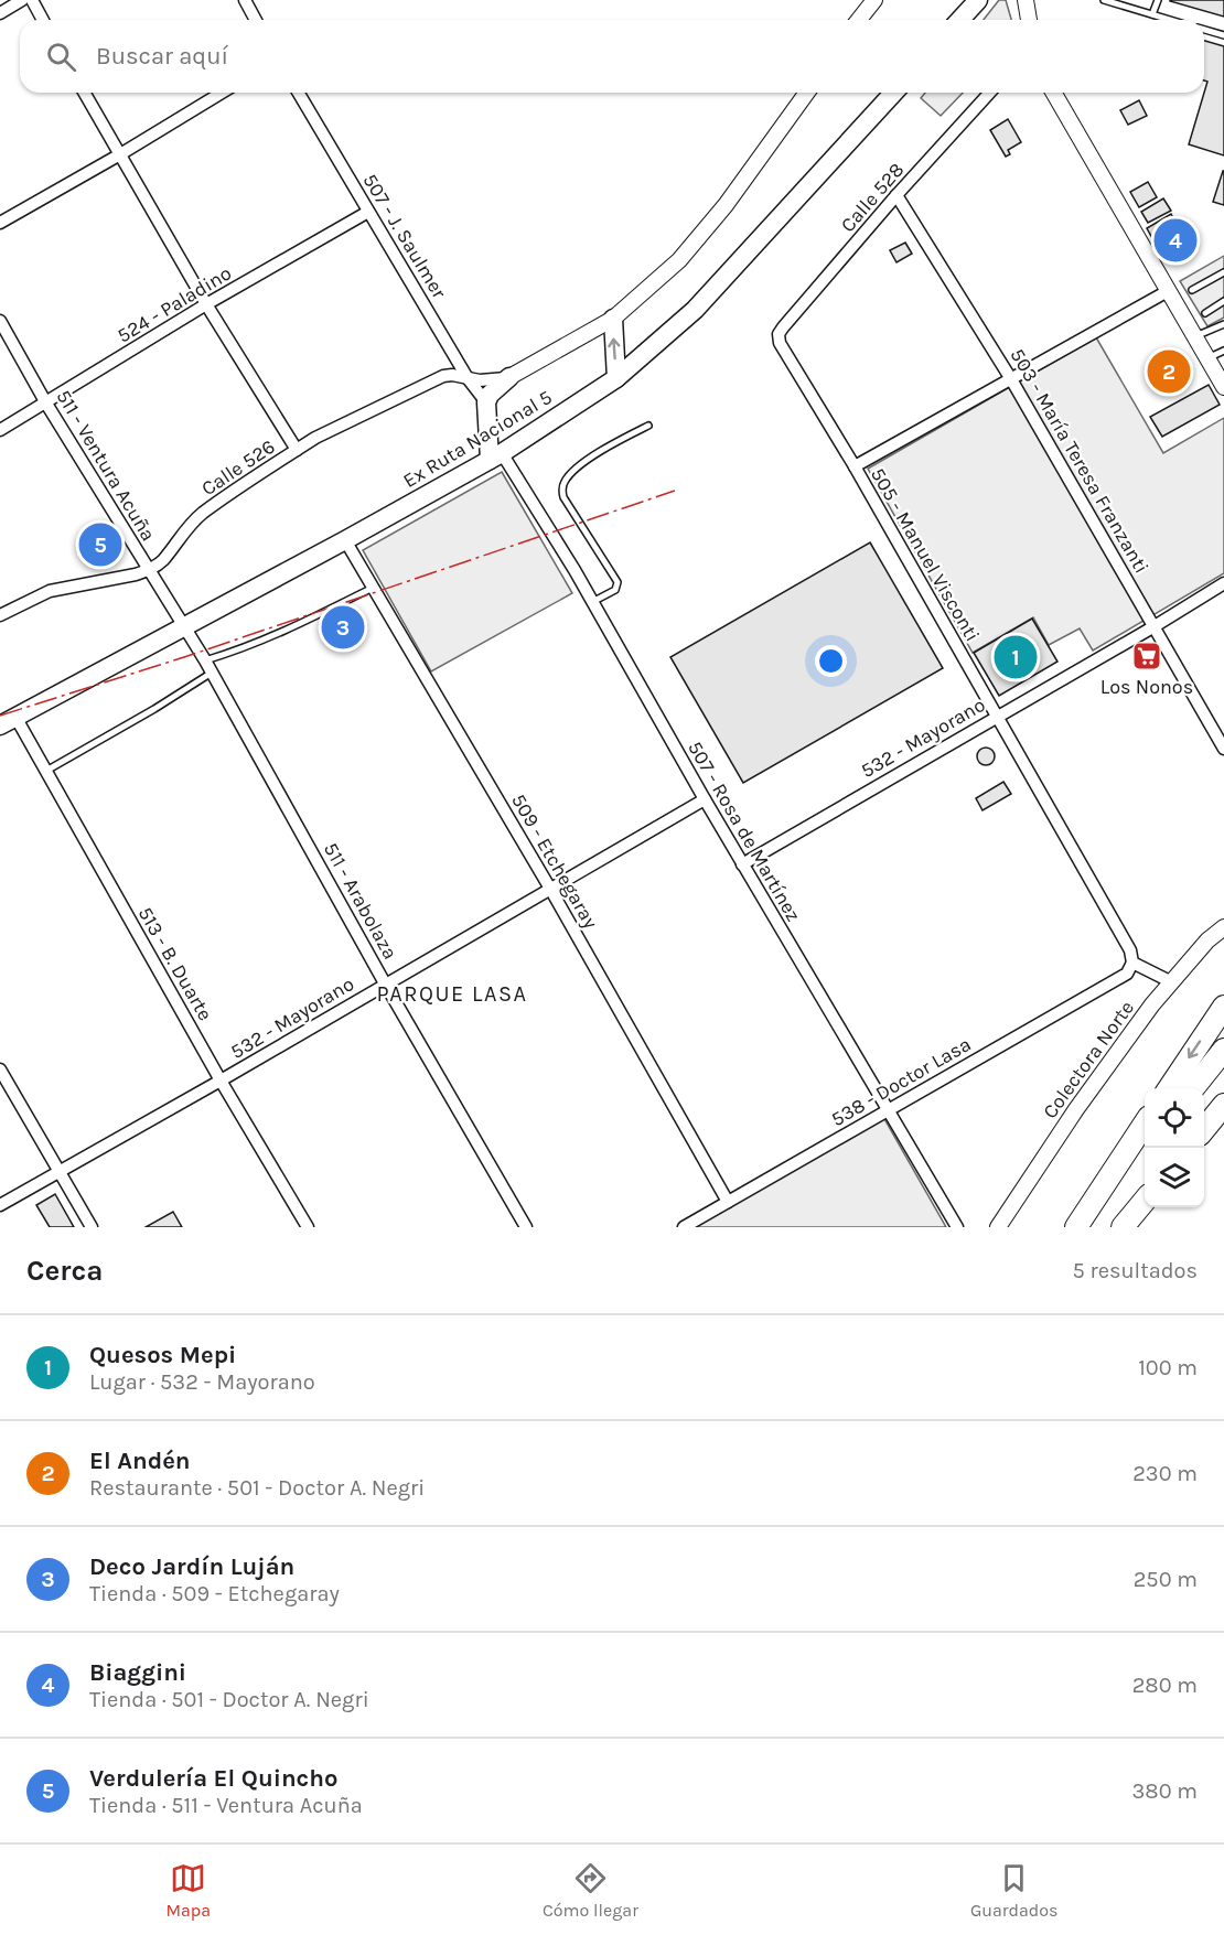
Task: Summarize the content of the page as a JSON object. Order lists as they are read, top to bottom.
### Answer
{
  "streets": {
    "main road": ["Ex Ruta Nacional 5"],
    "street": [
      "Calle 528",
      "507 - J. Saulmer",
      "524 - Paladino",
      "503 - María Teresa Franzanti",
      "511 - Ventura Acuña",
      "Calle 526",
      "505 - Manuel Visconti",
      "532 - Mayorano",
      "507 - Rosa de Martínez",
      "509 - Etchegaray",
      "511 - Arabolaza",
      "513 - B. Duarte",
      "Colectora Norte",
      "538 - Doctor Lasa"
    ]
  },
  "crossings": [
    ["Calle 528", "503 - María Teresa Franzanti"],
    ["Calle 528", "505 - Manuel Visconti"],
    ["507 - J. Saulmer", "524 - Paladino"],
    ["507 - J. Saulmer", "Calle 526"],
    ["524 - Paladino", "511 - Ventura Acuña"],
    ["Ex Ruta Nacional 5", "511 - Ventura Acuña"],
    ["Ex Ruta Nacional 5", "507 - Rosa de Martínez"],
    ["Ex Ruta Nacional 5", "509 - Etchegaray"],
    ["Ex Ruta Nacional 5", "511 - Arabolaza"],
    ["Ex Ruta Nacional 5", "513 - B. Duarte"],
    ["503 - María Teresa Franzanti", "532 - Mayorano"],
    ["511 - Ventura Acuña", "Calle 526"],
    ["511 - Ventura Acuña", "511 - Arabolaza"],
    ["505 - Manuel Visconti", "532 - Mayorano"],
    ["505 - Manuel Visconti", "538 - Doctor Lasa"],
    ["532 - Mayorano", "507 - Rosa de Martínez"],
    ["532 - Mayorano", "509 - Etchegaray"],
    ["532 - Mayorano", "511 - Arabolaza"],
    ["532 - Mayorano", "513 - B. Duarte"],
    ["507 - Rosa de Martínez", "538 - Doctor Lasa"],
    ["509 - Etchegaray", "538 - Doctor Lasa"]
  ],
  "districts": ["PARQUE LASA"],
  "places": {
    "supermarket": ["Los Nonos"]
  },
  "page": {
    "search": "Buscar aquí",
    "pins": [
      "4",
      "2",
      "5",
      "3",
      "1"
    ],
    "heading": ["Cerca", "5 resultados"],
    "list": [
      {
        "mark": "1",
        "name": "Quesos Mepi",
        "note": "Lugar · 532 - Mayorano",
        "value": "100 m"
      },
      {
        "mark": "2",
        "name": "El Andén",
        "note": "Restaurante · 501 - Doctor A. Negri",
        "value": "230 m"
      },
      {
        "mark": "3",
        "name": "Deco Jardín Luján",
        "note": "Tienda · 509 - Etchegaray",
        "value": "250 m"
      },
      {
        "mark": "4",
        "name": "Biaggini",
        "note": "Tienda · 501 - Doctor A. Negri",
        "value": "280 m"
      },
      {
        "mark": "5",
        "name": "Verdulería El Quincho",
        "note": "Tienda · 511 - Ventura Acuña",
        "value": "380 m"
      }
    ],
    "nav": ["Mapa", "Cómo llegar", "Guardados"]
  }
}
